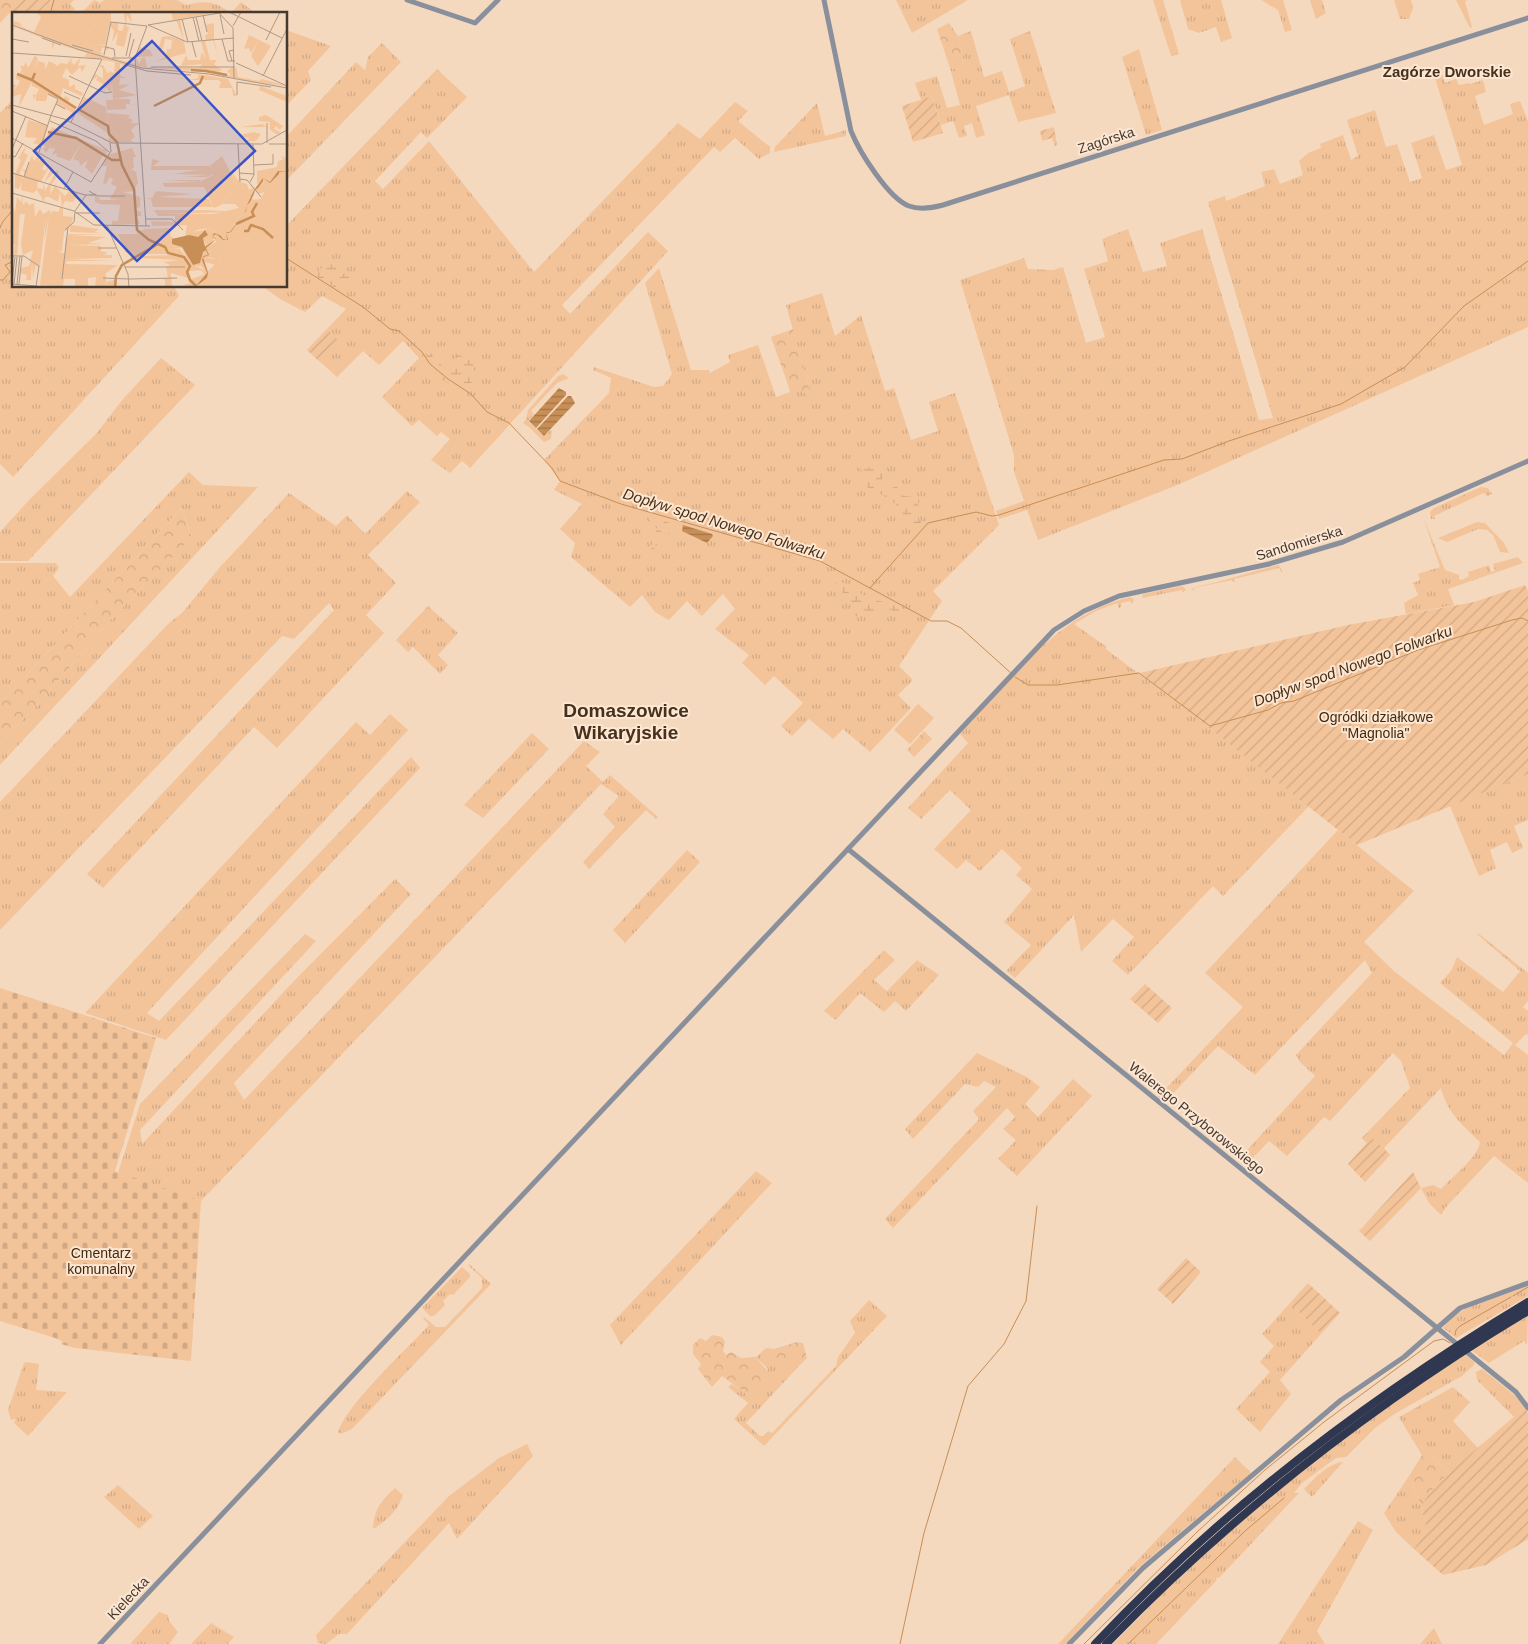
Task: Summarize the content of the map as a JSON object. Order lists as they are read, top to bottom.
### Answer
{
  "streets": {
    "street": [
      "Zagórska",
      "Sandomierska",
      "Walerego Przyborowskiego",
      "Kielecka"
    ]
  },
  "crossings": [
    ["Sandomierska", "Walerego Przyborowskiego"],
    ["Sandomierska", "Kielecka"],
    ["Walerego Przyborowskiego", "Kielecka"]
  ],
  "districts": ["Zagórze Dworskie", "Domaszowice Wikaryjskie"],
  "water": ["Dopływ spod Nowego Folwarku"],
  "parks": ["Ogródki działkowe \"Magnolia\"", "Cmentarz komunalny"]
}
